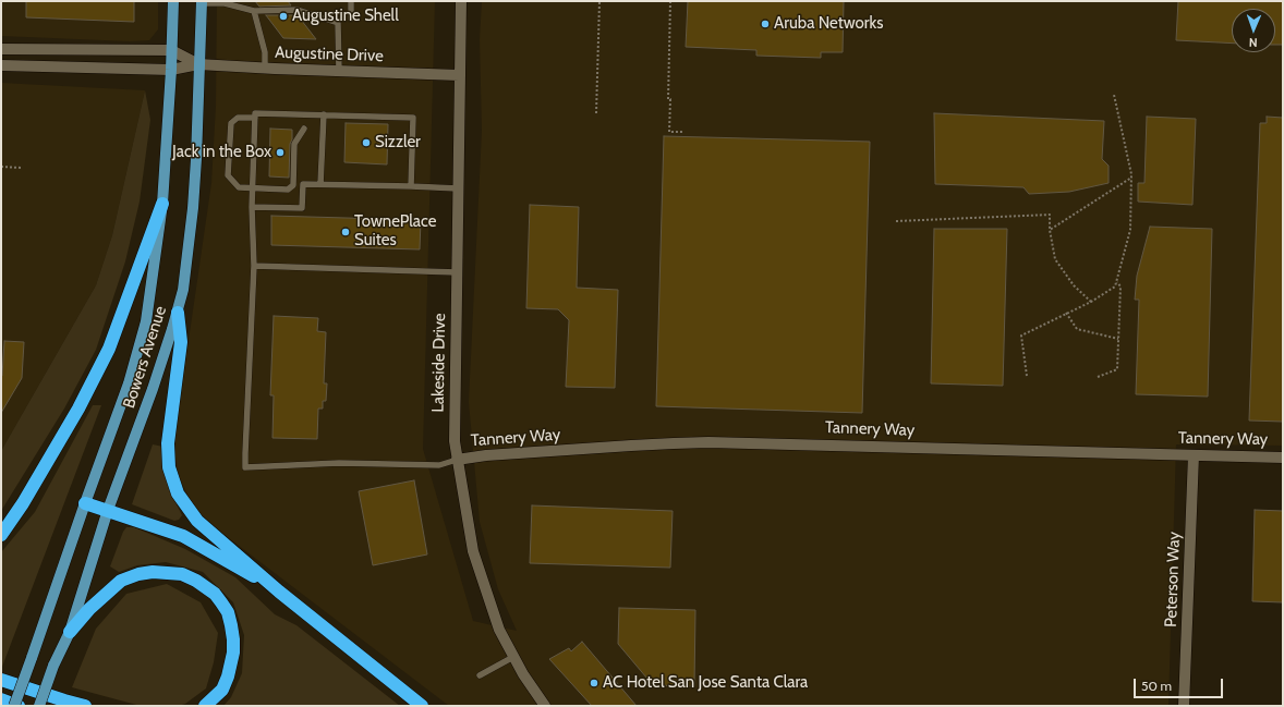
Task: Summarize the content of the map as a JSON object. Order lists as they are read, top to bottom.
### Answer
{
  "streets": {
    "main road": ["Bowers Avenue"],
    "street": [
      "Augustine Drive",
      "Lakeside Drive",
      "Tannery Way",
      "Peterson Way"
    ]
  },
  "crossings": [
    ["Augustine Drive", "Bowers Avenue"],
    ["Augustine Drive", "Lakeside Drive"],
    ["Lakeside Drive", "Tannery Way"],
    ["Tannery Way", "Peterson Way"]
  ],
  "places": [
    "Augustine Shell",
    "Aruba Networks",
    "Sizzler",
    "Jack in the Box",
    "TownePlace Suites",
    "AC Hotel San Jose Santa Clara"
  ],
  "scale_bar": "50 m",
  "north": "bottom"
}
